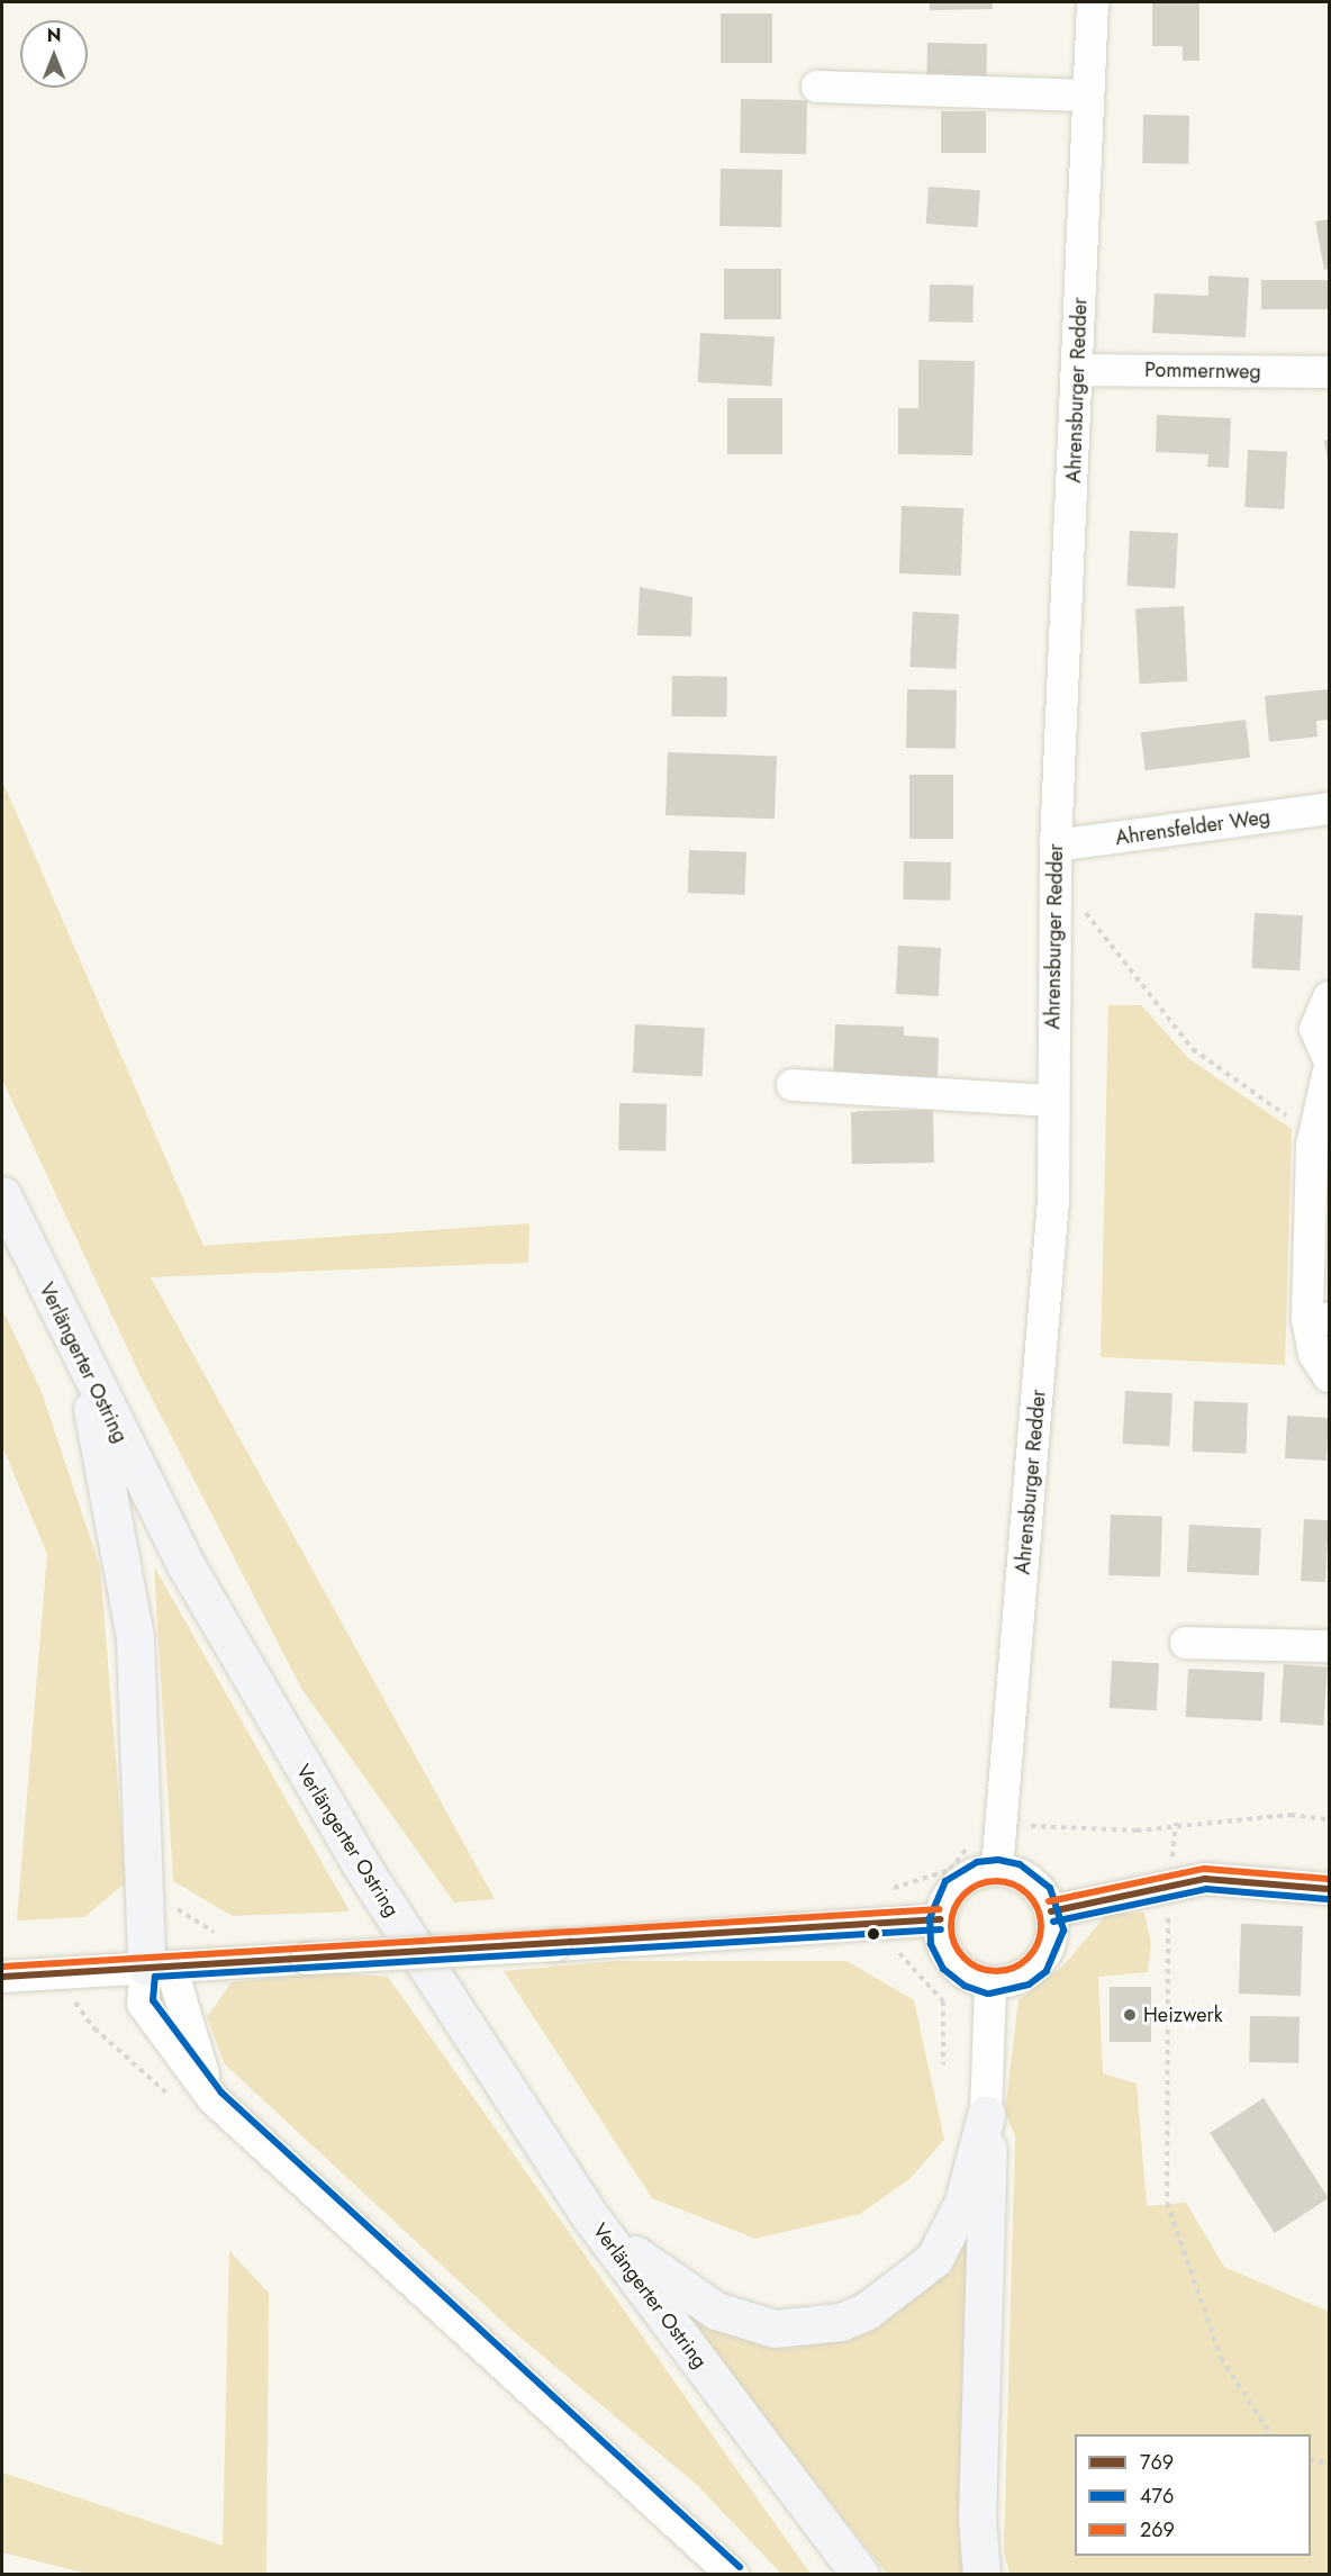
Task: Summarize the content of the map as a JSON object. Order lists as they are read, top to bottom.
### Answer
{
  "streets": {
    "main road": ["Verlängerter Ostring"],
    "street": ["Pommernweg", "Ahrensburger Redder", "Ahrensfelder Weg"]
  },
  "crossings": [
    ["Pommernweg", "Ahrensburger Redder"],
    ["Ahrensburger Redder", "Ahrensfelder Weg"]
  ],
  "places": ["Heizwerk"],
  "lines": ["transit line 476", "transit line 269", "transit line 769"],
  "legend": ["769", "476", "269"],
  "north": "top"
}
